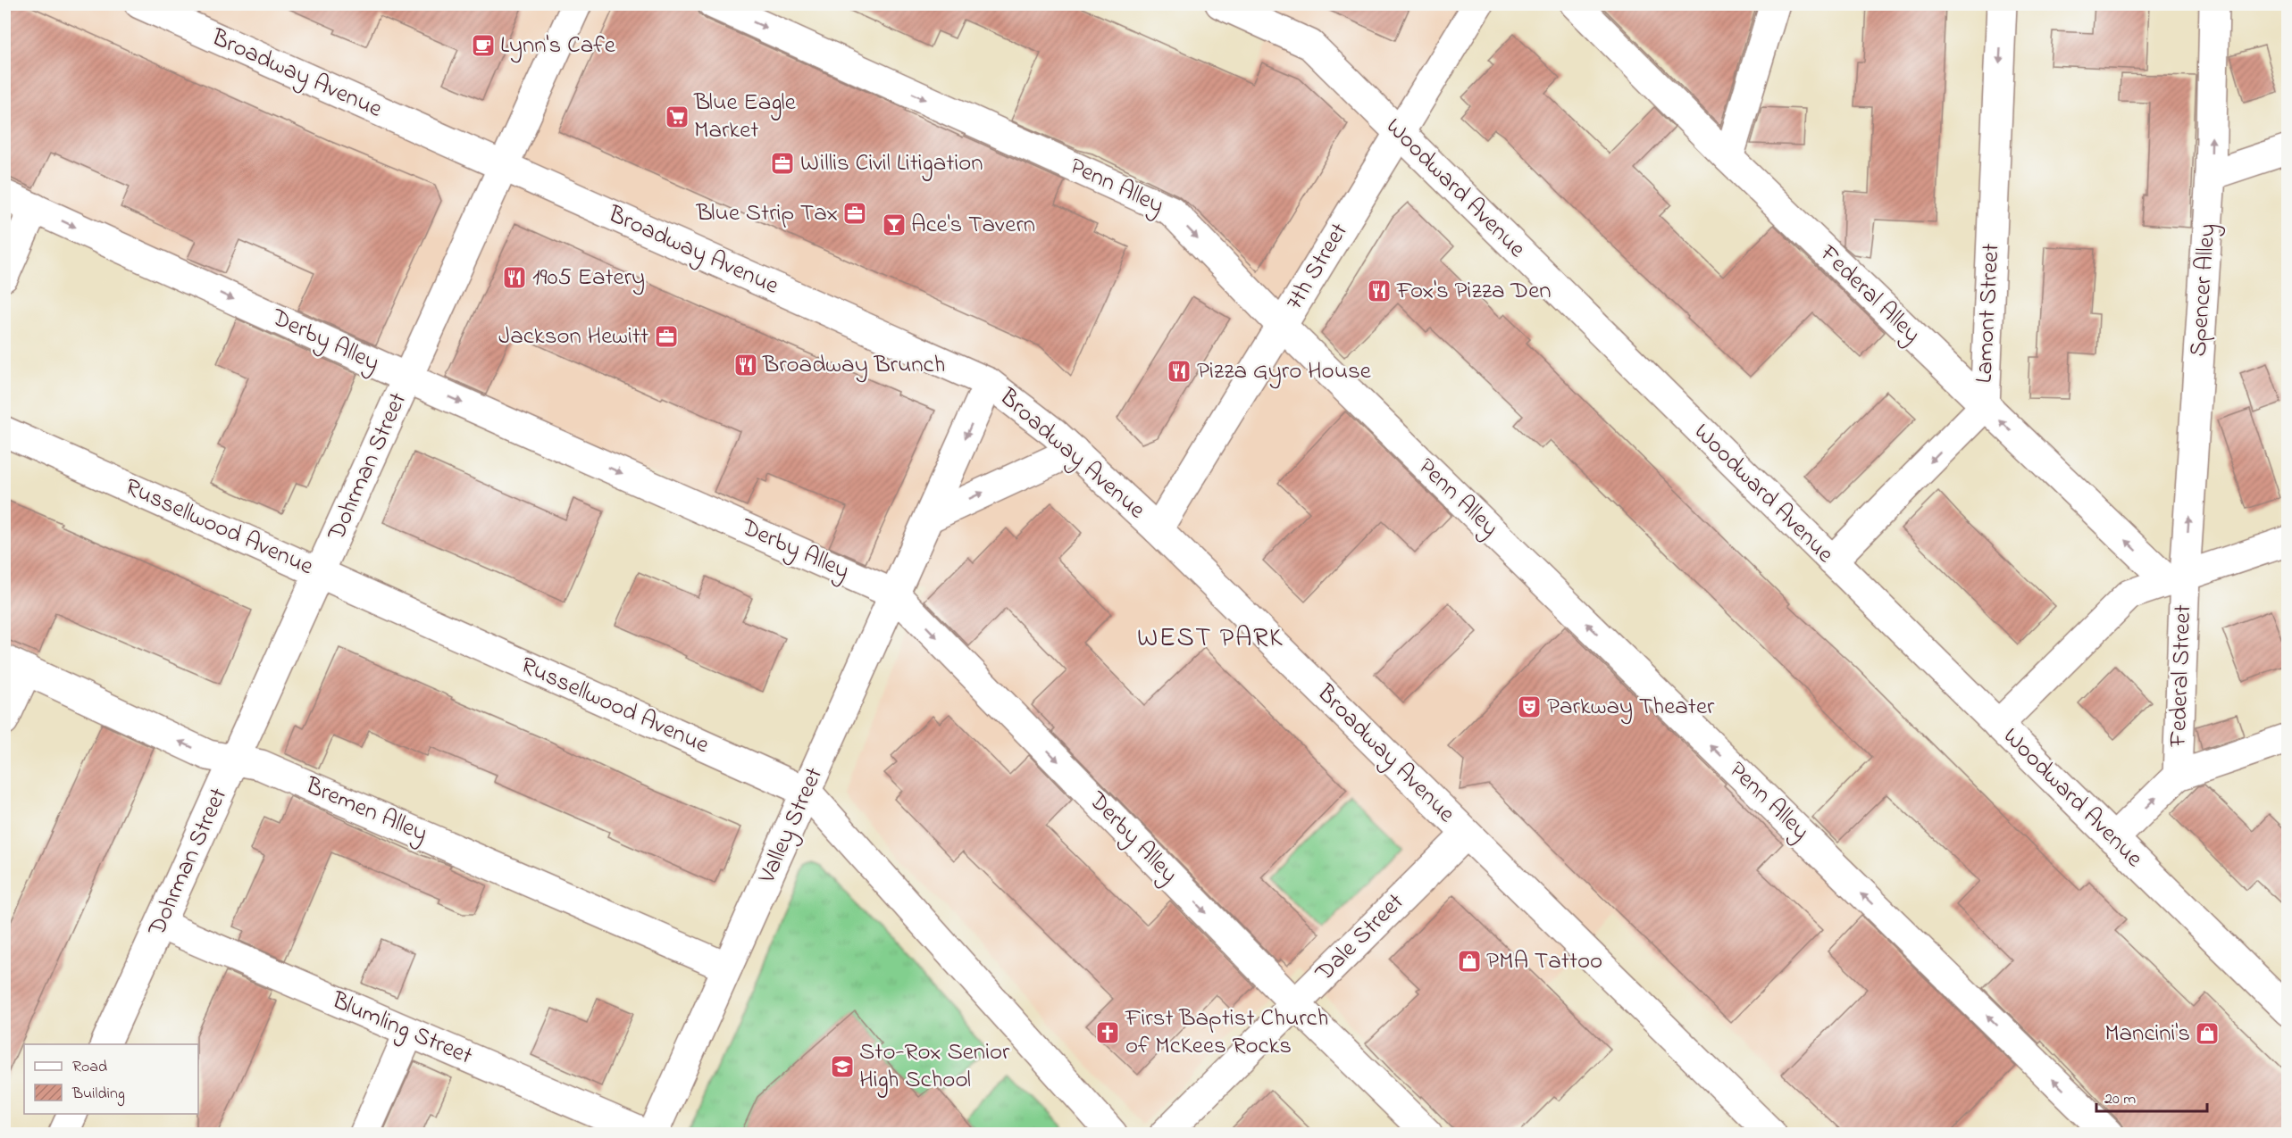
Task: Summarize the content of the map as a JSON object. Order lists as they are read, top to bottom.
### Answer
{
  "streets": {
    "street": [
      "Broadway Avenue",
      "Penn Alley",
      "Woodward Avenue",
      "7th Street",
      "Spencer Alley",
      "Federal Alley",
      "Lamont Street",
      "Derby Alley",
      "Dohrman Street",
      "Russellwood Avenue",
      "Federal Street",
      "Bremen Alley",
      "Valley Street",
      "Dale Street",
      "Blumling Street"
    ]
  },
  "crossings": [
    ["Broadway Avenue", "7th Street"],
    ["Broadway Avenue", "Dohrman Street"],
    ["Broadway Avenue", "Valley Street"],
    ["Broadway Avenue", "Dale Street"],
    ["Penn Alley", "7th Street"],
    ["Woodward Avenue", "7th Street"],
    ["Woodward Avenue", "Lamont Street"],
    ["Woodward Avenue", "Federal Street"],
    ["Spencer Alley", "Federal Alley"],
    ["Spencer Alley", "Federal Street"],
    ["Federal Alley", "Lamont Street"],
    ["Federal Alley", "Federal Street"],
    ["Derby Alley", "Dohrman Street"],
    ["Derby Alley", "Valley Street"],
    ["Derby Alley", "Dale Street"],
    ["Dohrman Street", "Russellwood Avenue"],
    ["Dohrman Street", "Bremen Alley"],
    ["Dohrman Street", "Blumling Street"],
    ["Russellwood Avenue", "Valley Street"],
    ["Bremen Alley", "Valley Street"]
  ],
  "one_way": ["Spencer Alley", "Lamont Street", "Derby Alley"],
  "districts": ["WEST PARK"],
  "places": {
    "cafe": ["Lynn's Cafe"],
    "supermarket": ["Blue Eagle Market"],
    "office": ["Willis Civil Litigation", "Blue Strip Tax", "Jackson Hewitt"],
    "bar": ["Ace's Tavern"],
    "restaurant": [
      "1905 Eatery",
      "Fox's Pizza Den",
      "Broadway Brunch",
      "Pizza Gyro House"
    ],
    "theatre": ["Parkway Theater"],
    "shop": ["PMA Tattoo", "Mancini's"],
    "church": ["First Baptist Church of McKees Rocks"],
    "school or university": ["Sto-Rox Senior High School"]
  },
  "legend": ["Road", "Building"],
  "scale_bar": "20 m"
}
